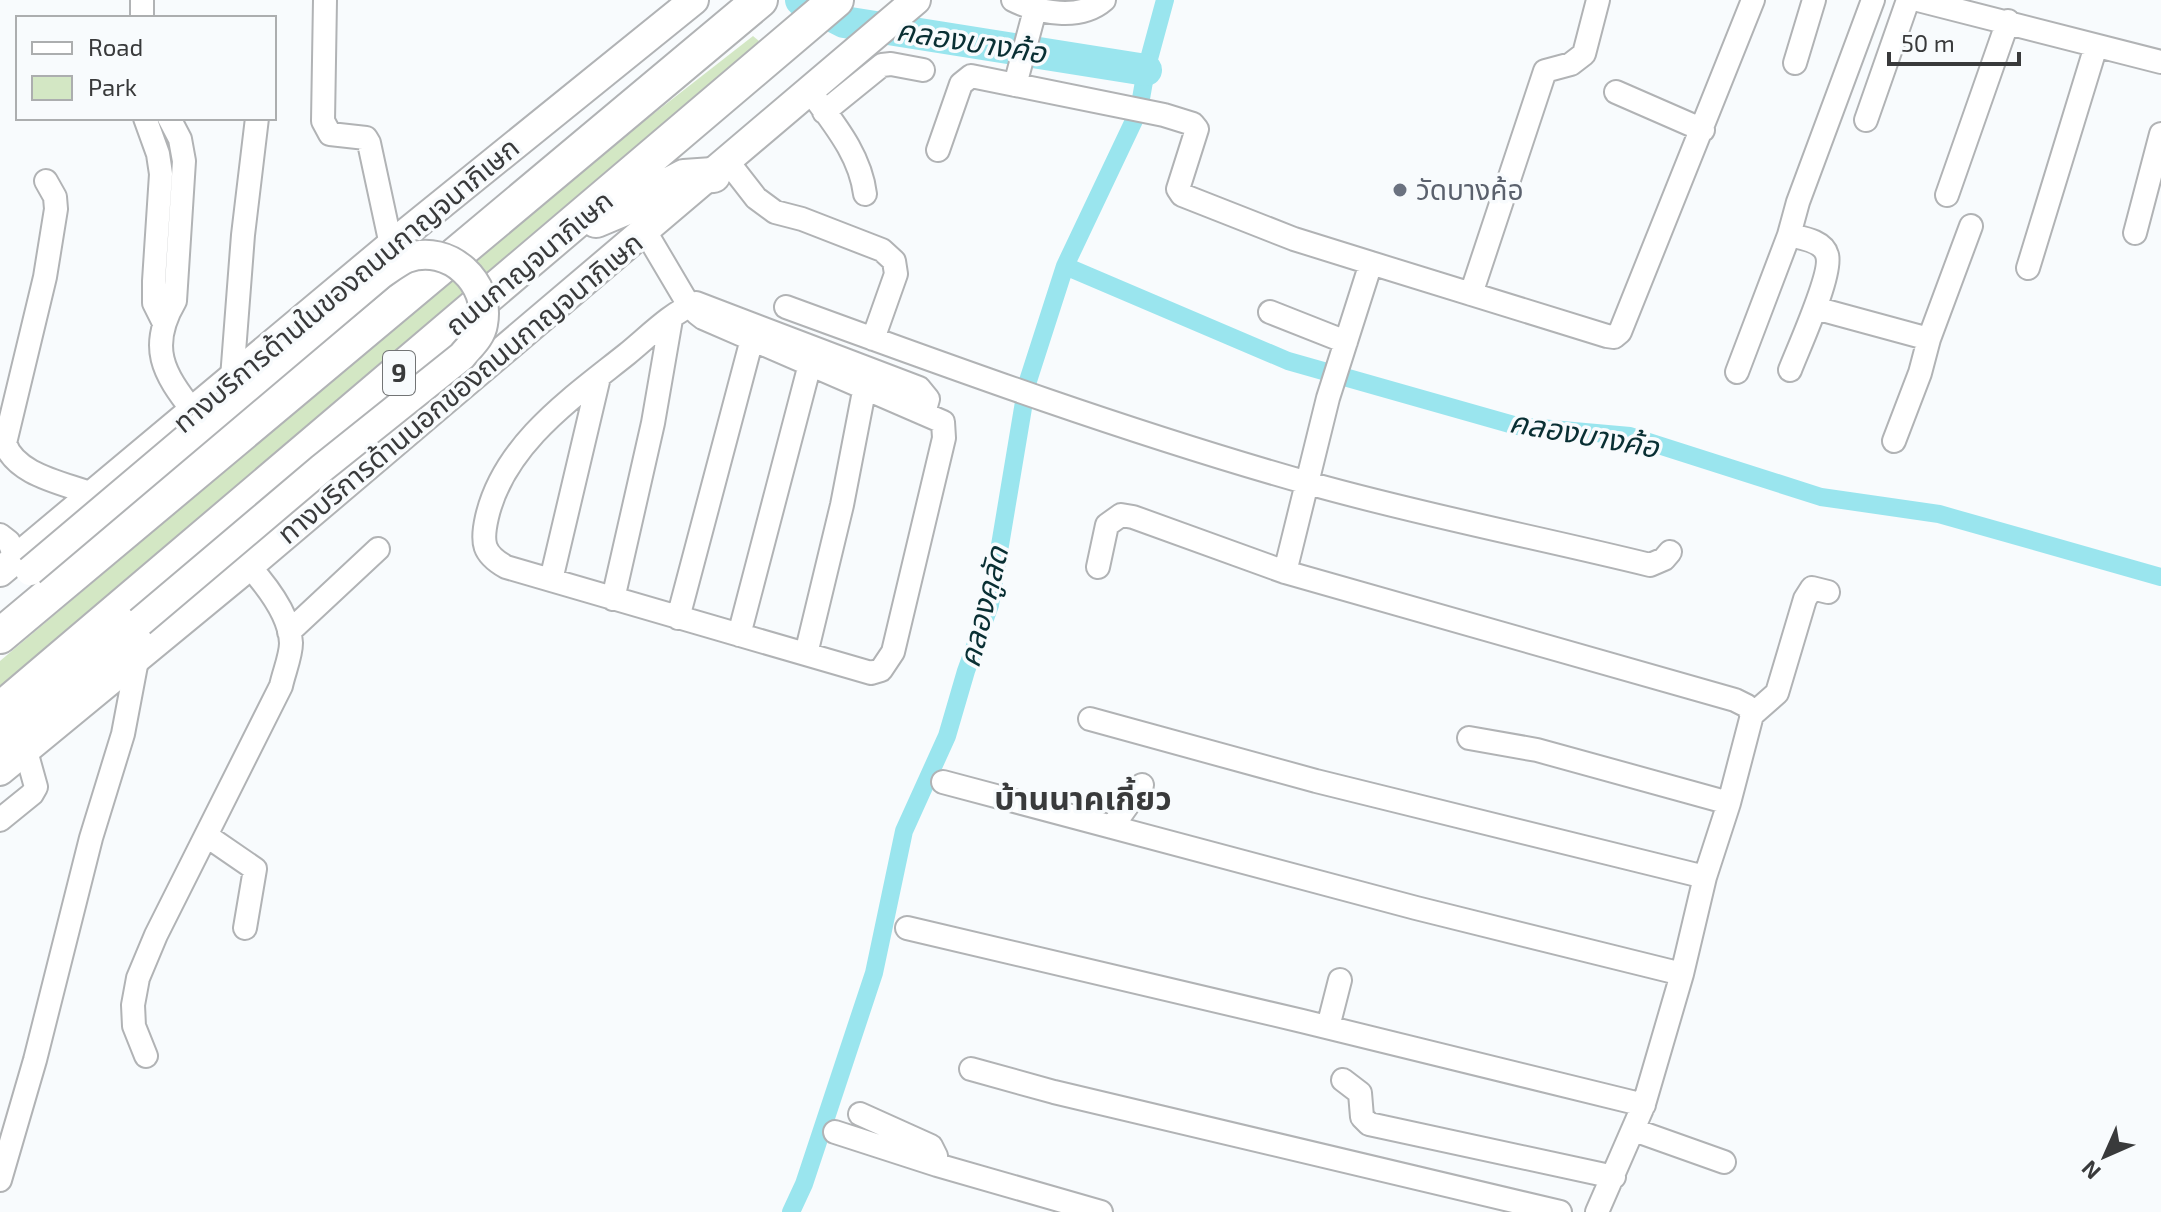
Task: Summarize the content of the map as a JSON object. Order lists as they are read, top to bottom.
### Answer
{
  "streets": {
    "highway": ["ถนนกาญจนาภิเษก", "9"],
    "main road": ["ทางบริการด้านในของถนนกาญจนาภิเษก", "ทางบริการด้านนอกของถนนกาญจนาภิเษก"]
  },
  "districts": ["บ้านนาคเกี้ยว"],
  "water": ["คลองบางค้อ", "คลองคูลัด"],
  "places": ["วัดบางค้อ"],
  "legend": ["Road", "Park"],
  "scale_bar": "50 m",
  "north": "bottom left"
}
